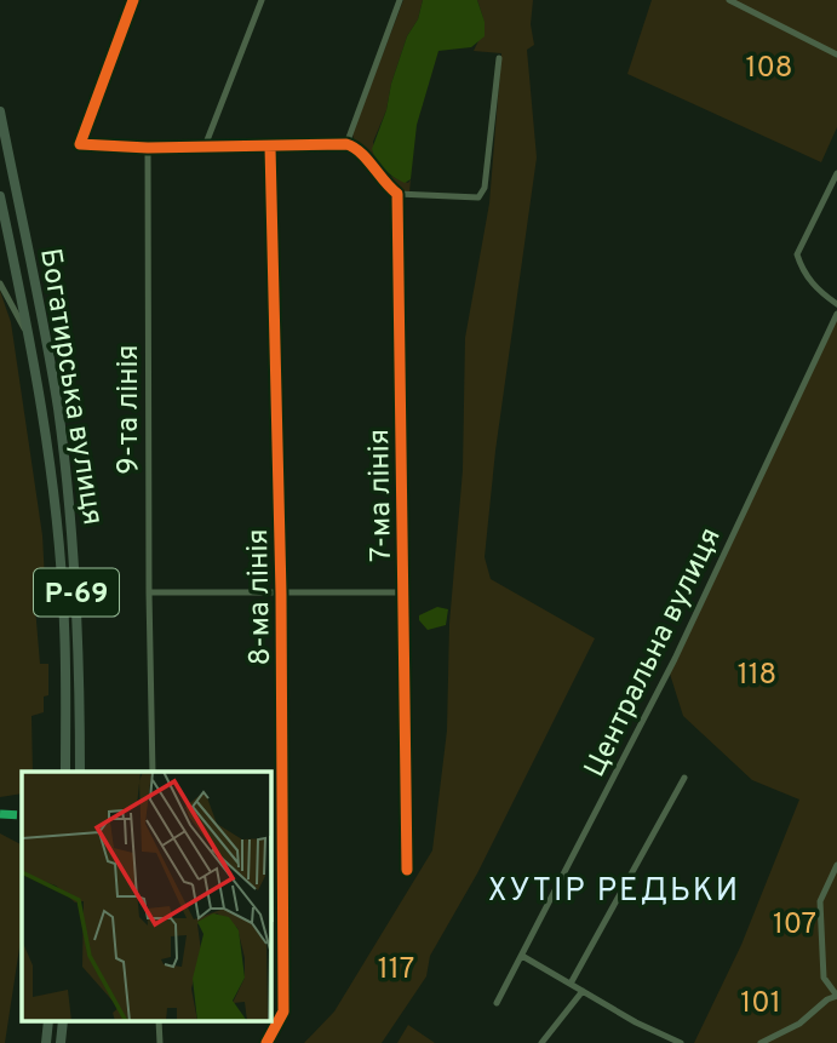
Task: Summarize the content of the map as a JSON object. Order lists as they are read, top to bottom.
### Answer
{
  "streets": {
    "main road": ["Богатирська вулиця", "Р-69"],
    "street": [
      "9-та лінія",
      "7-ма лінія",
      "8-ма лінія",
      "Центральна вулиця"
    ]
  },
  "districts": ["ХУТІР РЕДЬКИ"],
  "parks": [
    "108",
    "118",
    "107",
    "117",
    "101"
  ]
}
